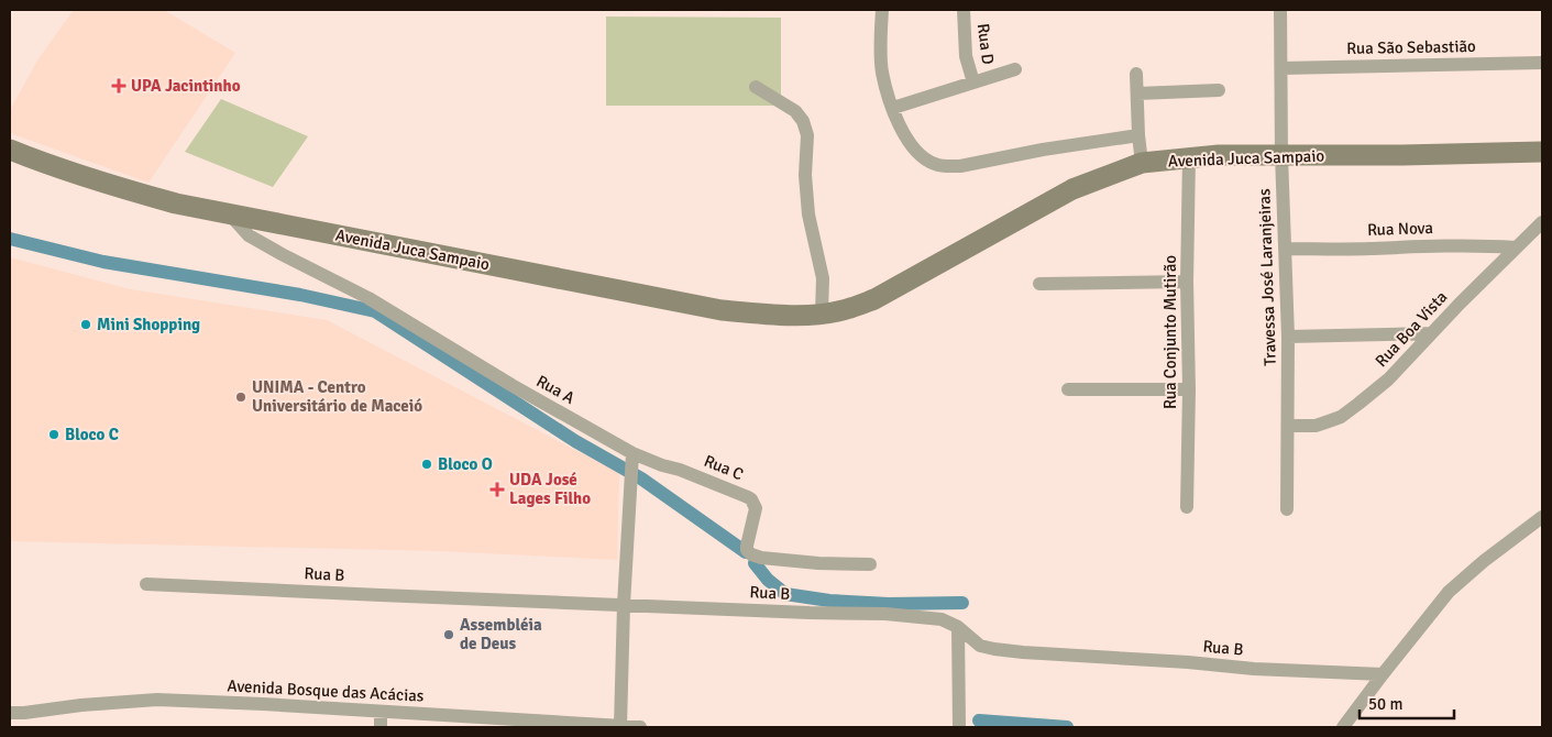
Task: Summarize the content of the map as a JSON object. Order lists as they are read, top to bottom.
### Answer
{
  "streets": {
    "main road": ["Avenida Juca Sampaio"],
    "street": [
      "Rua D",
      "Rua São Sebastião",
      "Rua Nova",
      "Travessa José Laranjeiras",
      "Rua Boa Vista",
      "Rua Conjunto Mutirão",
      "Rua A",
      "Rua C",
      "Rua B",
      "Avenida Bosque das Acácias"
    ]
  },
  "crossings": [
    ["Rua São Sebastião", "Travessa José Laranjeiras"],
    ["Avenida Juca Sampaio", "Travessa José Laranjeiras"],
    ["Avenida Juca Sampaio", "Rua Conjunto Mutirão"],
    ["Avenida Juca Sampaio", "Rua A"],
    ["Rua Nova", "Travessa José Laranjeiras"],
    ["Rua Nova", "Rua Boa Vista"],
    ["Travessa José Laranjeiras", "Rua Boa Vista"],
    ["Rua A", "Rua C"]
  ],
  "places": {
    "health": ["UPA Jacintinho", "UDA José Lages Filho"],
    "other": [
      "Mini Shopping",
      "UNIMA - Centro Universitário de Maceió",
      "Bloco C",
      "Bloco O",
      "Assembléia de Deus"
    ]
  },
  "scale_bar": "50 m"
}
